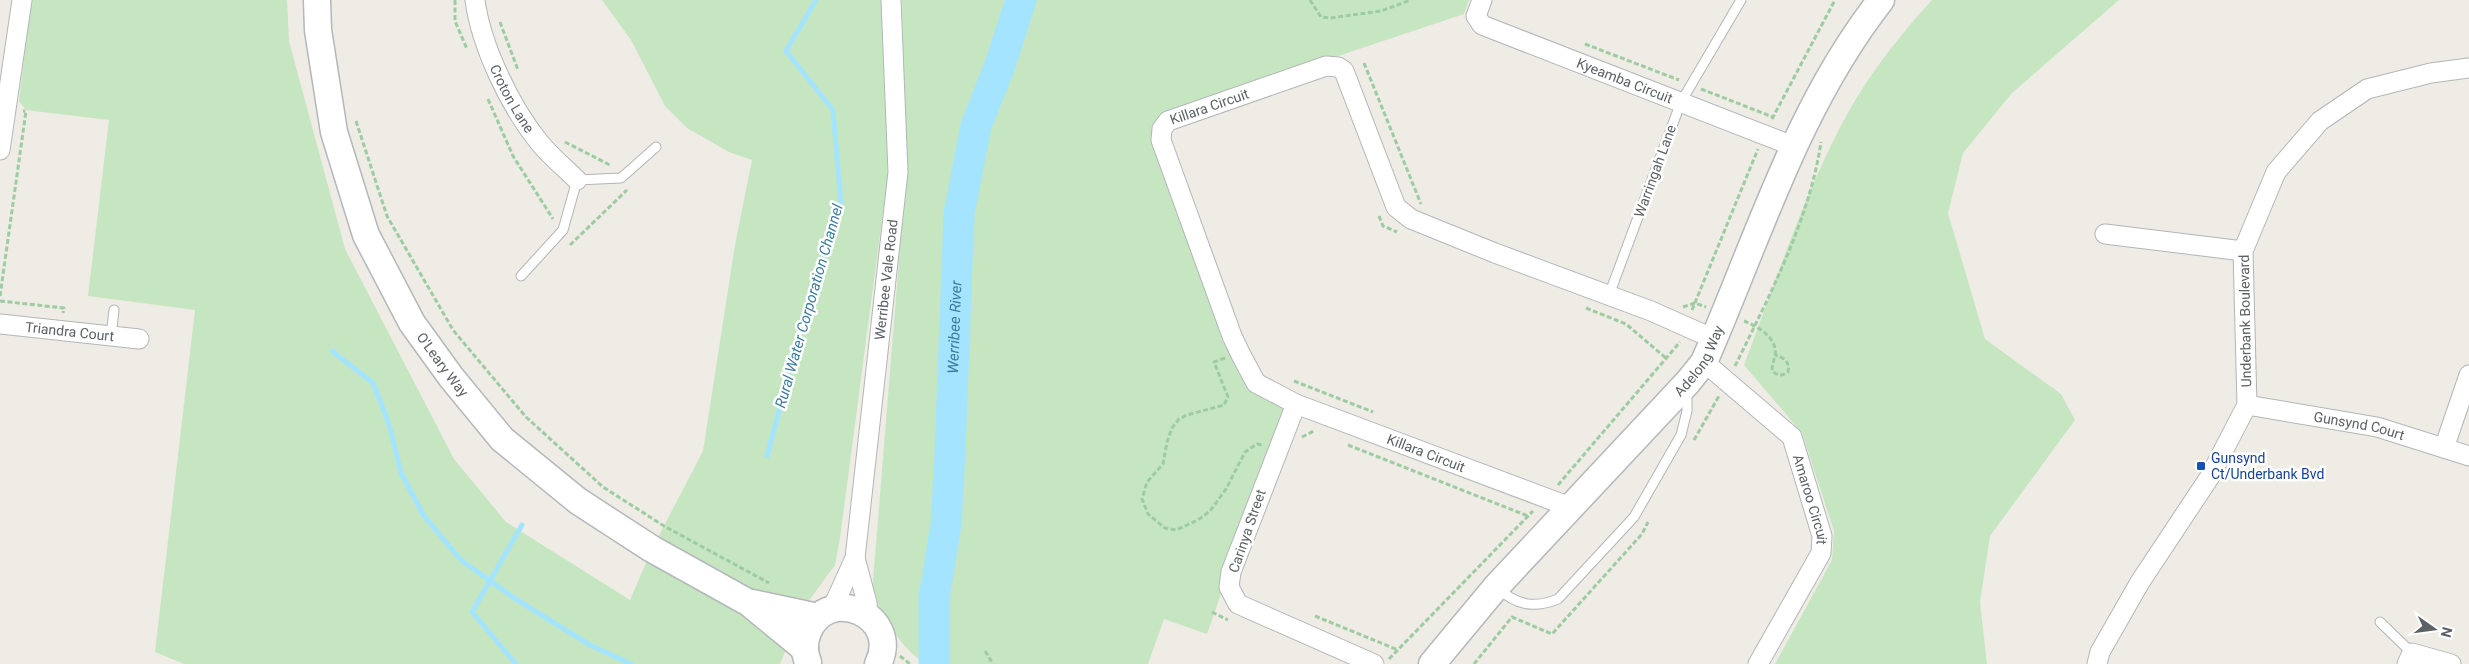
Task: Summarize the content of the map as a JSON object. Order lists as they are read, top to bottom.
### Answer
{
  "streets": {
    "street": [
      "Kyeamba Circuit",
      "Croton Lane",
      "Killara Circuit",
      "Werribee Vale Road",
      "Underbank Boulevard",
      "Triandra Court",
      "Adelong Way",
      "O'Leary Way",
      "Gunsynd Court",
      "Amaroo Circuit",
      "Carinya Street"
    ],
    "lane": ["Warringah Lane"]
  },
  "crossings": [
    ["Kyeamba Circuit", "Warringah Lane"],
    ["Kyeamba Circuit", "Adelong Way"],
    ["Killara Circuit", "Warringah Lane"],
    ["Killara Circuit", "Adelong Way"],
    ["Killara Circuit", "Amaroo Circuit"],
    ["Killara Circuit", "Carinya Street"],
    ["Werribee Vale Road", "O'Leary Way"],
    ["Underbank Boulevard", "Gunsynd Court"],
    ["Adelong Way", "Amaroo Circuit"]
  ],
  "water": ["Rural Water Corporation Channel", "Werribee River"],
  "places": {
    "transit": ["Gunsynd Ct/Underbank Bvd"]
  },
  "north": "right"
}
